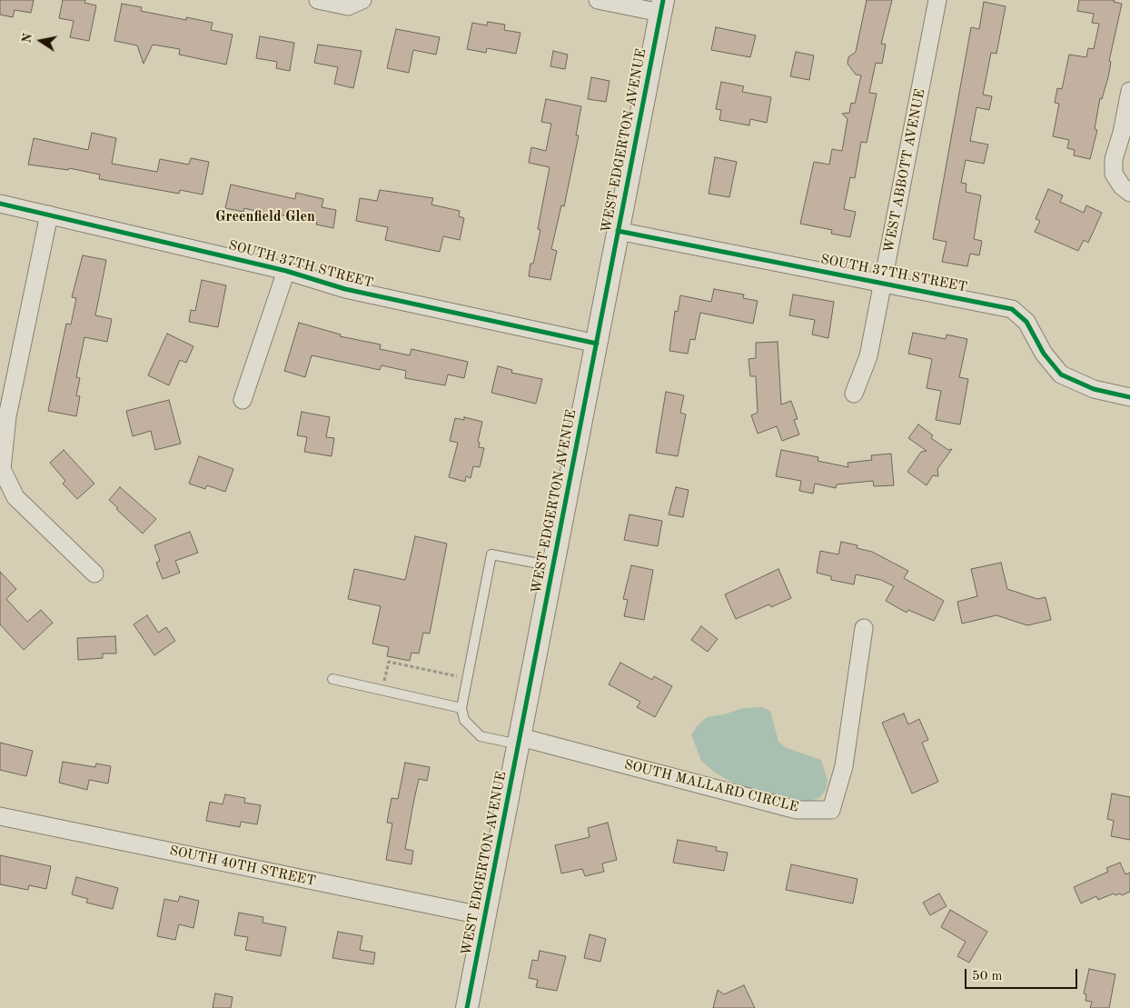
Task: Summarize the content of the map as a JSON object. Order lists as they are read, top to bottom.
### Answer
{
  "streets": {
    "street": [
      "WEST EDGERTON AVENUE",
      "WEST ABBOTT AVENUE",
      "SOUTH 37TH STREET",
      "SOUTH MALLARD CIRCLE",
      "SOUTH 40TH STREET"
    ]
  },
  "crossings": [
    ["WEST EDGERTON AVENUE", "SOUTH 37TH STREET"],
    ["WEST EDGERTON AVENUE", "SOUTH MALLARD CIRCLE"],
    ["WEST EDGERTON AVENUE", "SOUTH 40TH STREET"],
    ["WEST ABBOTT AVENUE", "SOUTH 37TH STREET"]
  ],
  "districts": ["Greenfield Glen"],
  "scale_bar": "50 m",
  "north": "left"
}
